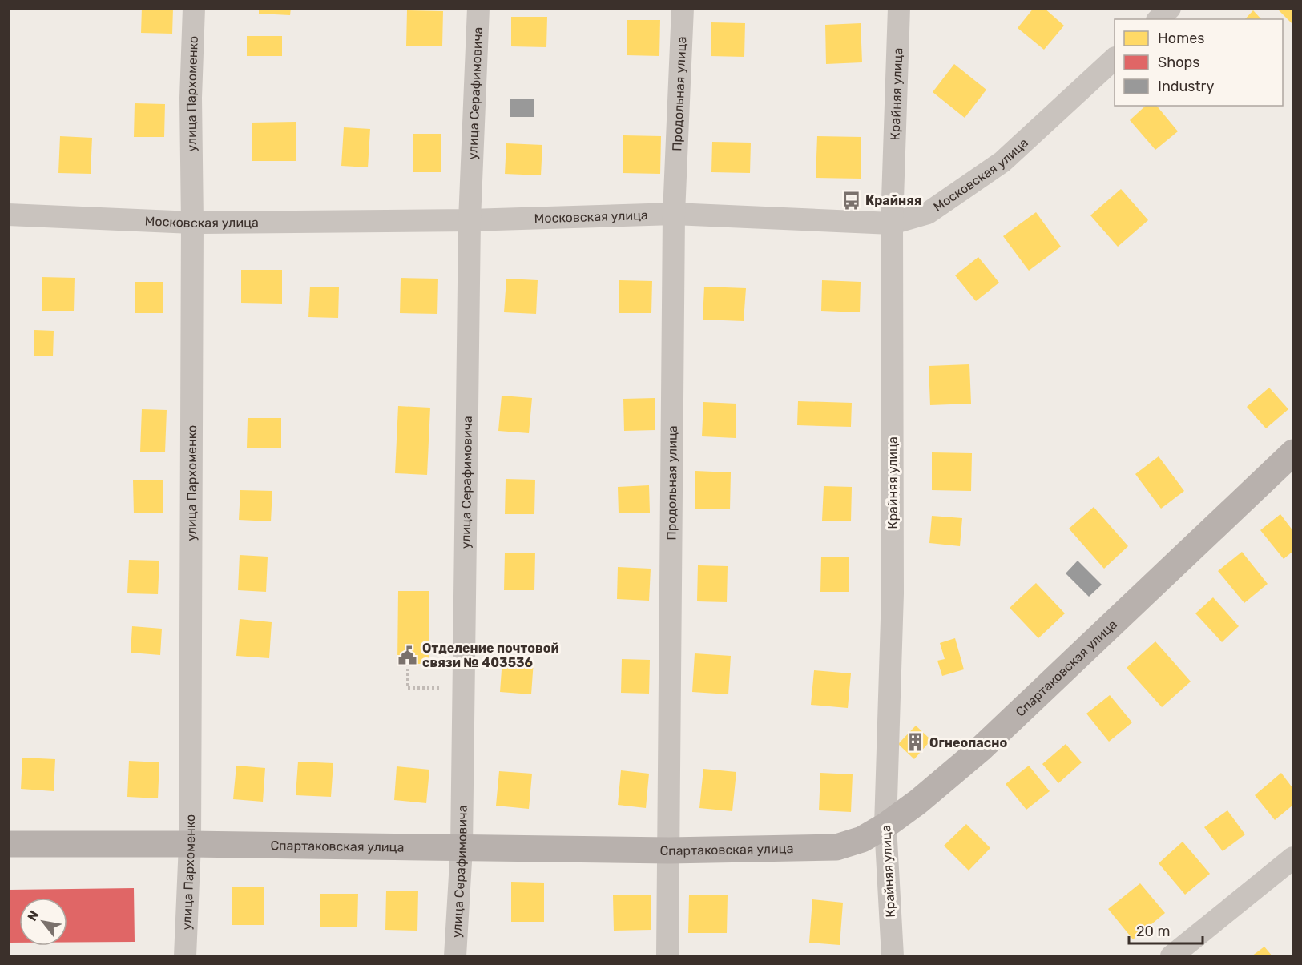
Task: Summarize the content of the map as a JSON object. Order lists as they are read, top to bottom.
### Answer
{
  "streets": {
    "main road": ["Спартаковская улица"],
    "street": [
      "улица Пархоменко",
      "улица Серафимовича",
      "Продольная улица",
      "Крайняя улица",
      "Московская улица"
    ]
  },
  "crossings": [
    ["улица Пархоменко", "Московская улица"],
    ["улица Пархоменко", "Спартаковская улица"],
    ["улица Серафимовича", "Московская улица"],
    ["улица Серафимовича", "Спартаковская улица"],
    ["Продольная улица", "Московская улица"],
    ["Продольная улица", "Спартаковская улица"],
    ["Крайняя улица", "Московская улица"],
    ["Крайняя улица", "Спартаковская улица"]
  ],
  "places": {
    "bus stop": ["Крайняя"],
    "public building": ["Отделение почтовой связи № 403536"],
    "building": ["Огнеопасно"]
  },
  "legend": ["Homes", "Shops", "Industry"],
  "scale_bar": "20 m",
  "north": "top left"
}
